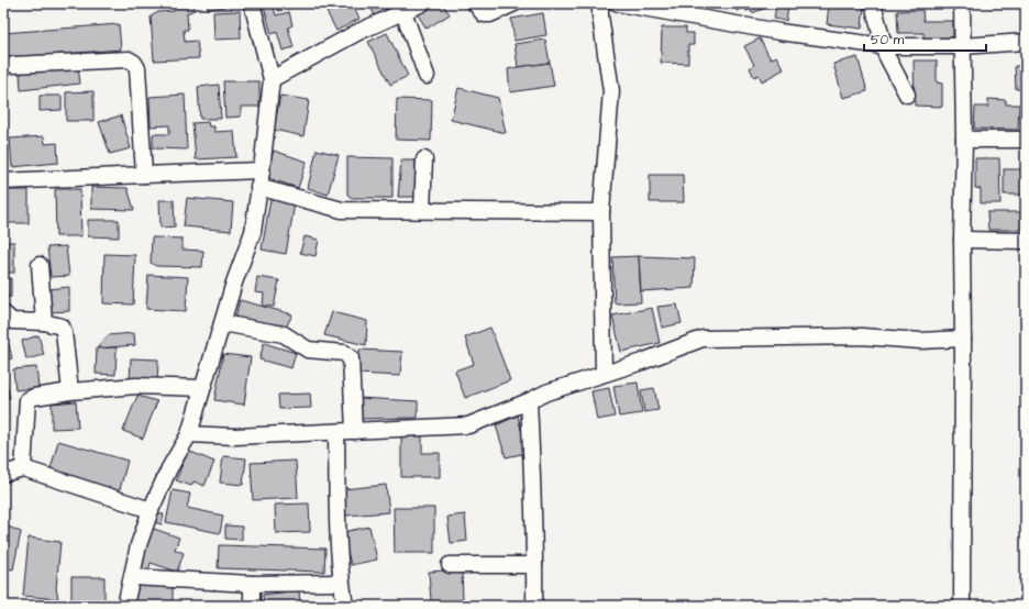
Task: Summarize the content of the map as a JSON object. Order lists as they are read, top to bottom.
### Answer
{
  "scale_bar": "50 m"
}
